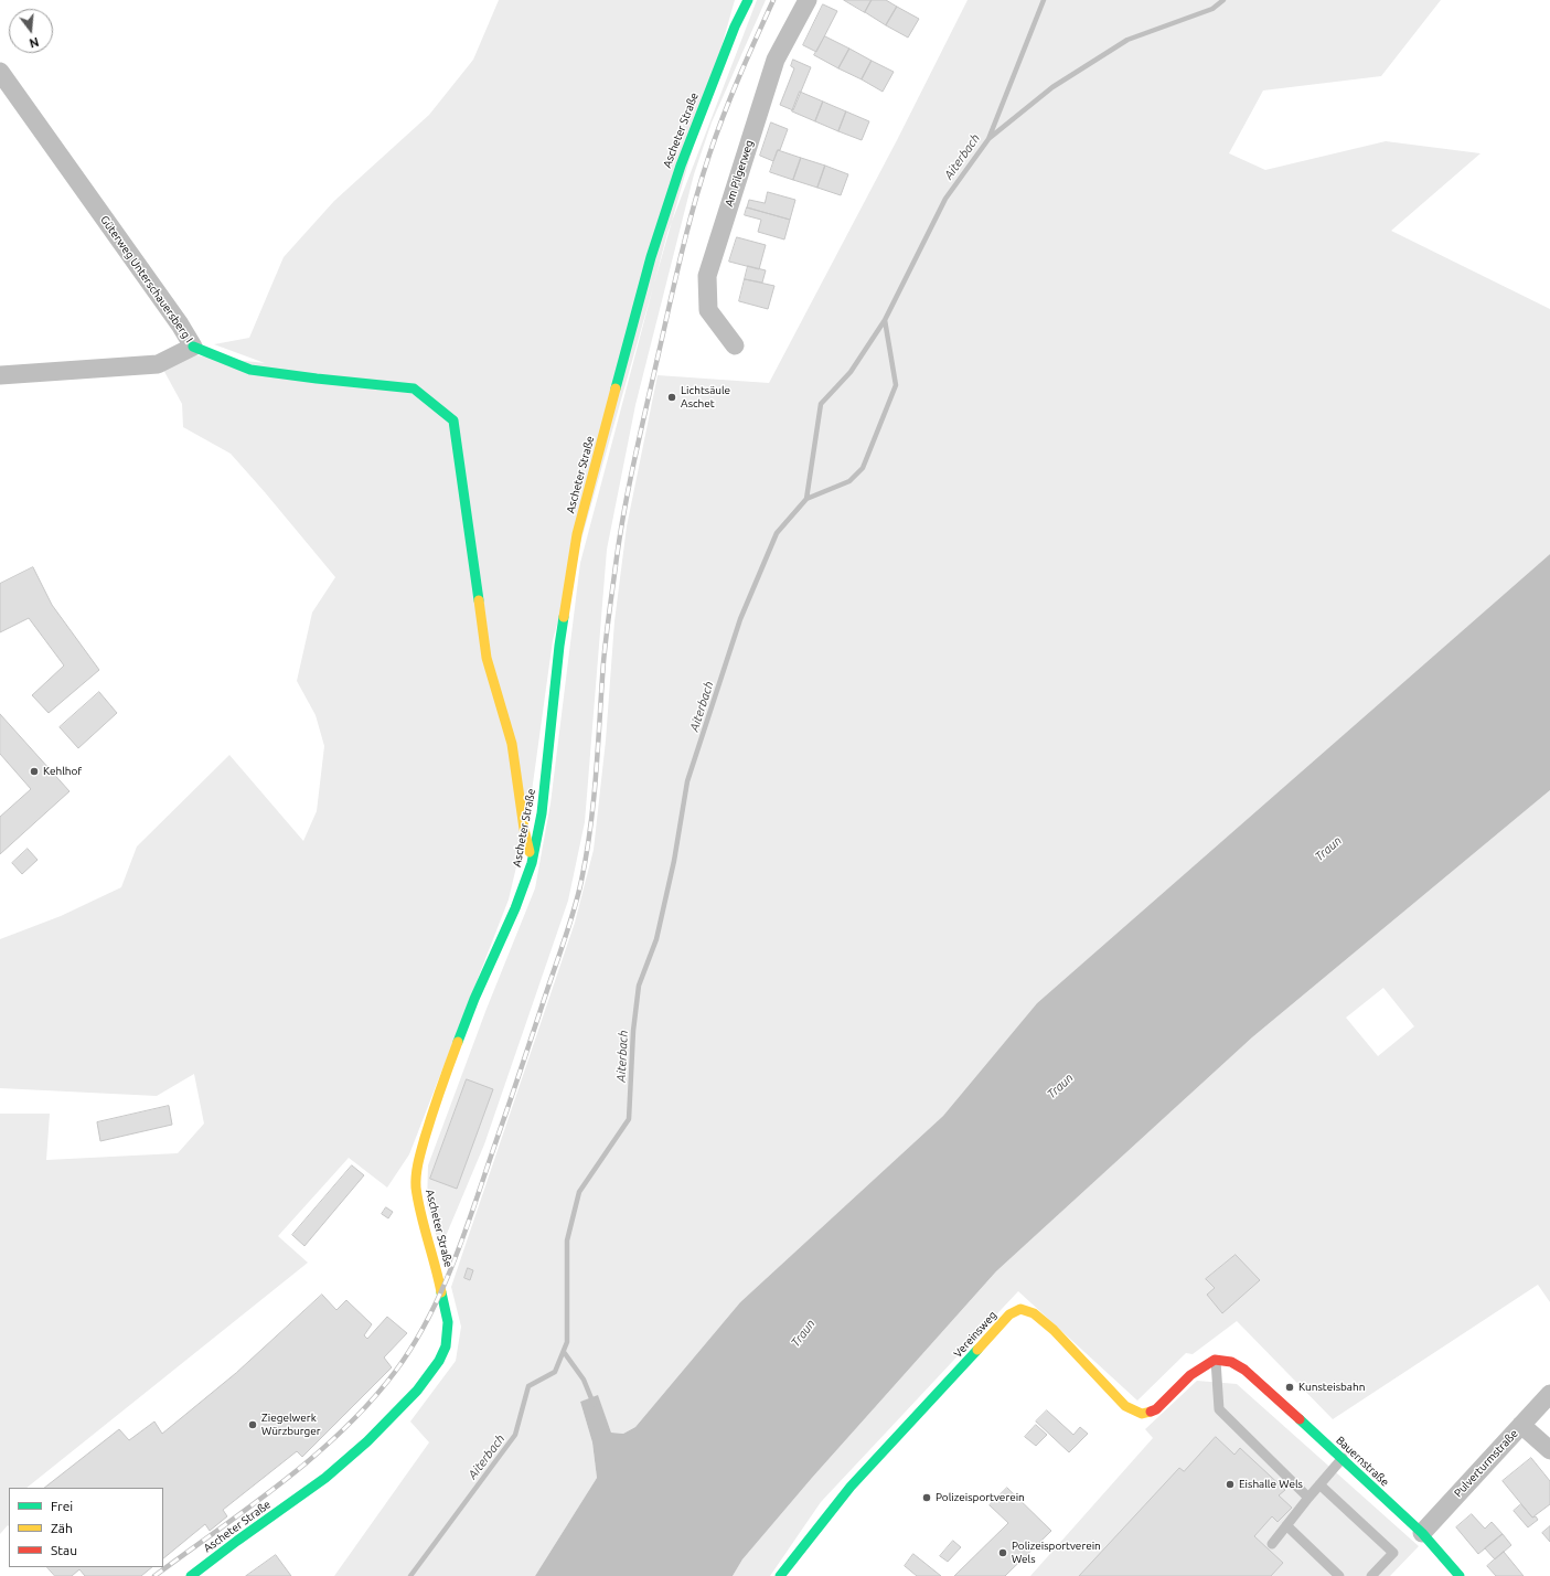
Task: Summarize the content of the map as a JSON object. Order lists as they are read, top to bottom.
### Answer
{
  "streets": {
    "main road": ["Ascheter Straße", "Vereinsweg", "Bauernstraße"],
    "street": ["Am Pilgerweg", "Güterweg Unterschauersberg I", "Pulverturmstraße"]
  },
  "crossings": [
    ["Vereinsweg", "Bauernstraße"],
    ["Bauernstraße", "Pulverturmstraße"]
  ],
  "water": ["Aiterbach", "Traun"],
  "places": [
    "Lichtsäule Aschet",
    "Kehlhof",
    "Kunsteisbahn",
    "Ziegelwerk Würzburger",
    "Eishalle Wels",
    "Polizeisportverein",
    "Polizeisportverein Wels"
  ],
  "legend": ["Frei", "Zäh", "Stau"],
  "north": "bottom"
}
